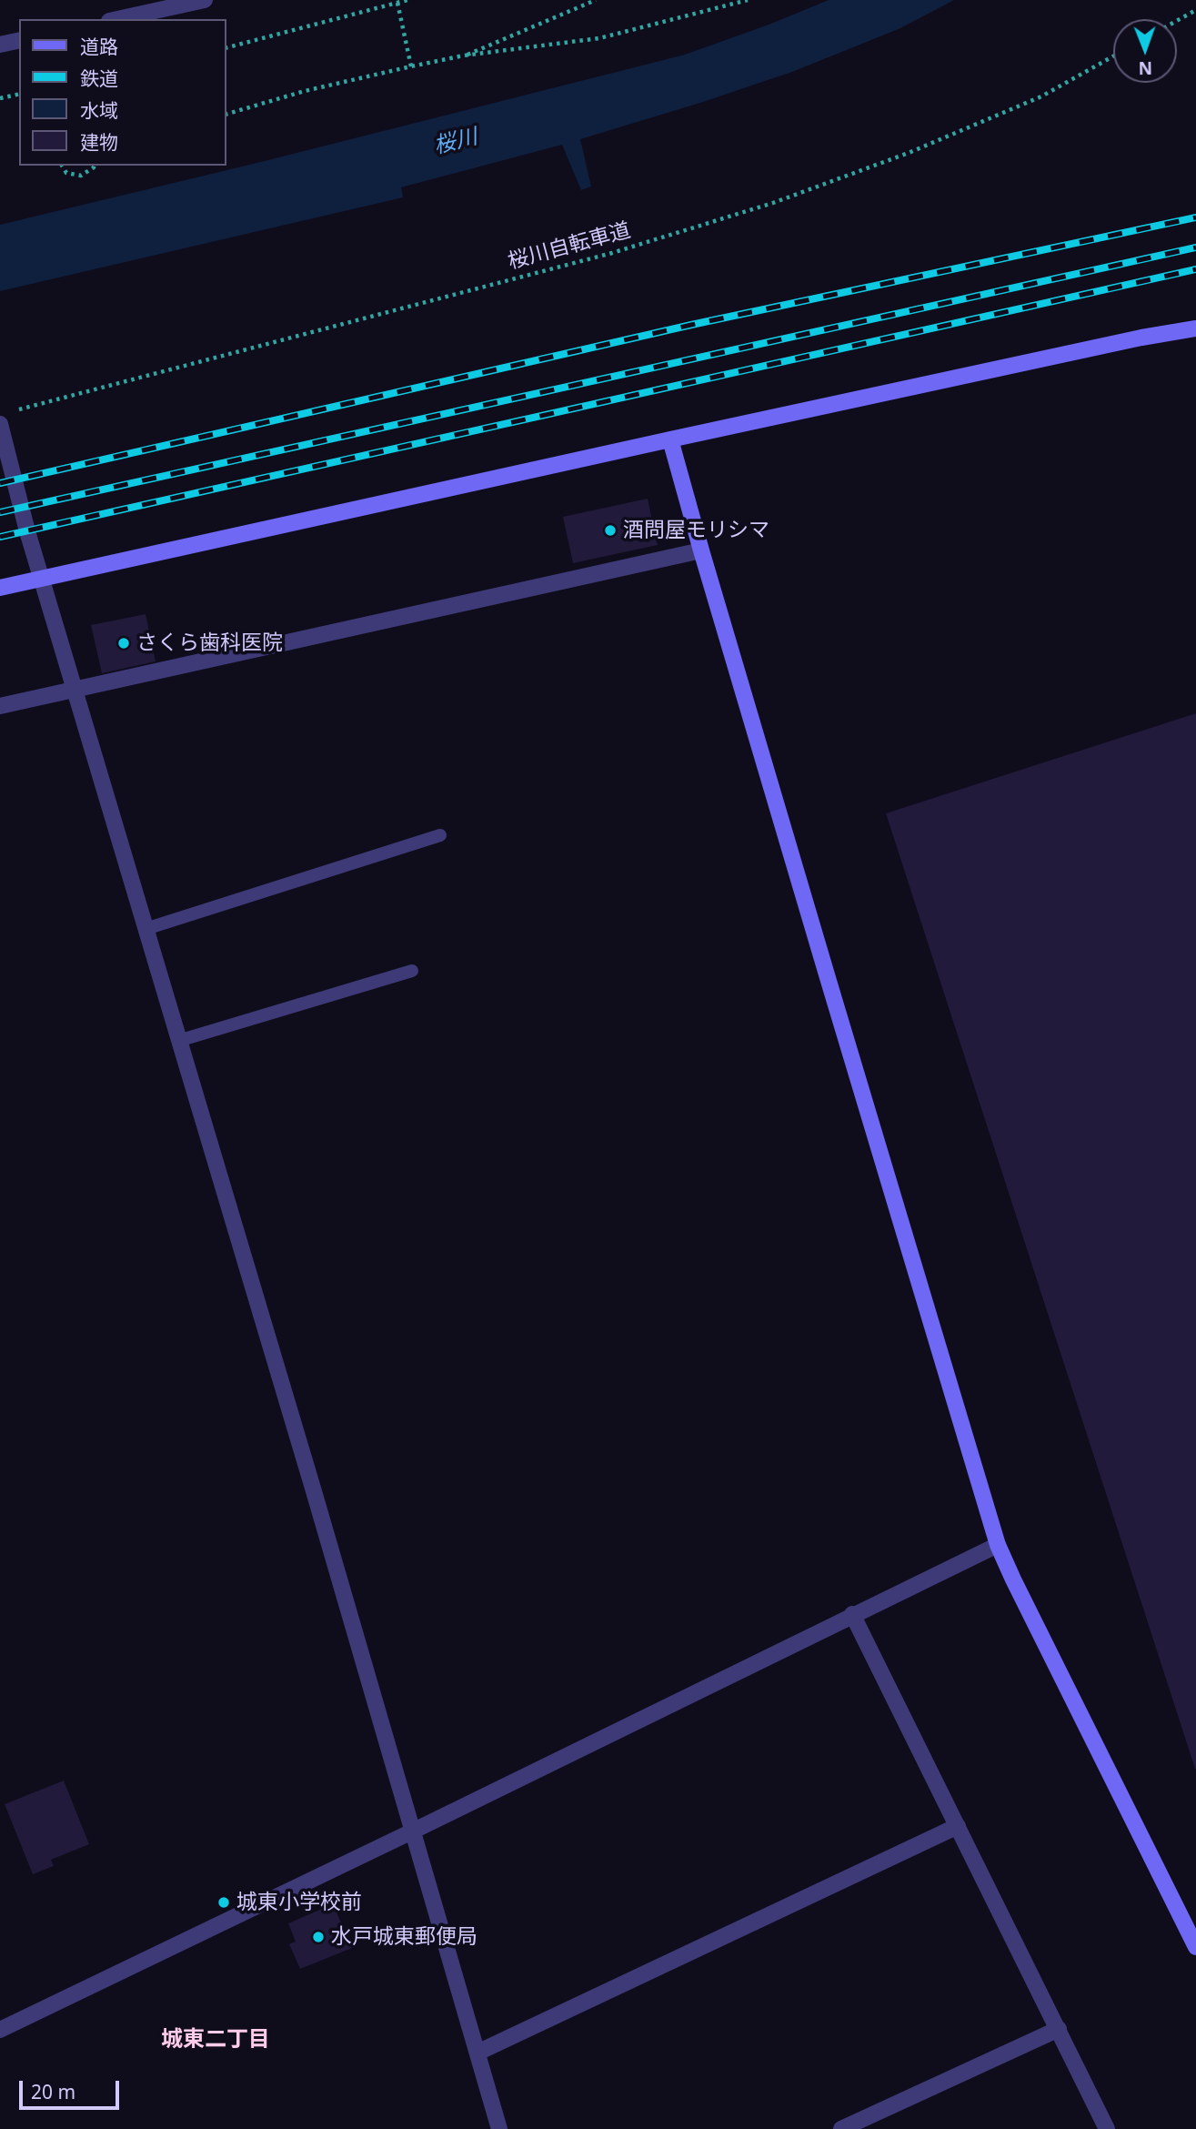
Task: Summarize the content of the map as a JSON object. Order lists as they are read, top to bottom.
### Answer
{
  "streets": {
    "path": ["桜川自転車道"]
  },
  "districts": ["城東二丁目"],
  "water": ["桜川"],
  "places": [
    "酒問屋モリシマ",
    "さくら歯科医院",
    "城東小学校前",
    "水戸城東郵便局"
  ],
  "legend": [
    "道路",
    "鉄道",
    "水域",
    "建物"
  ],
  "scale_bar": "20 m",
  "north": "bottom"
}
